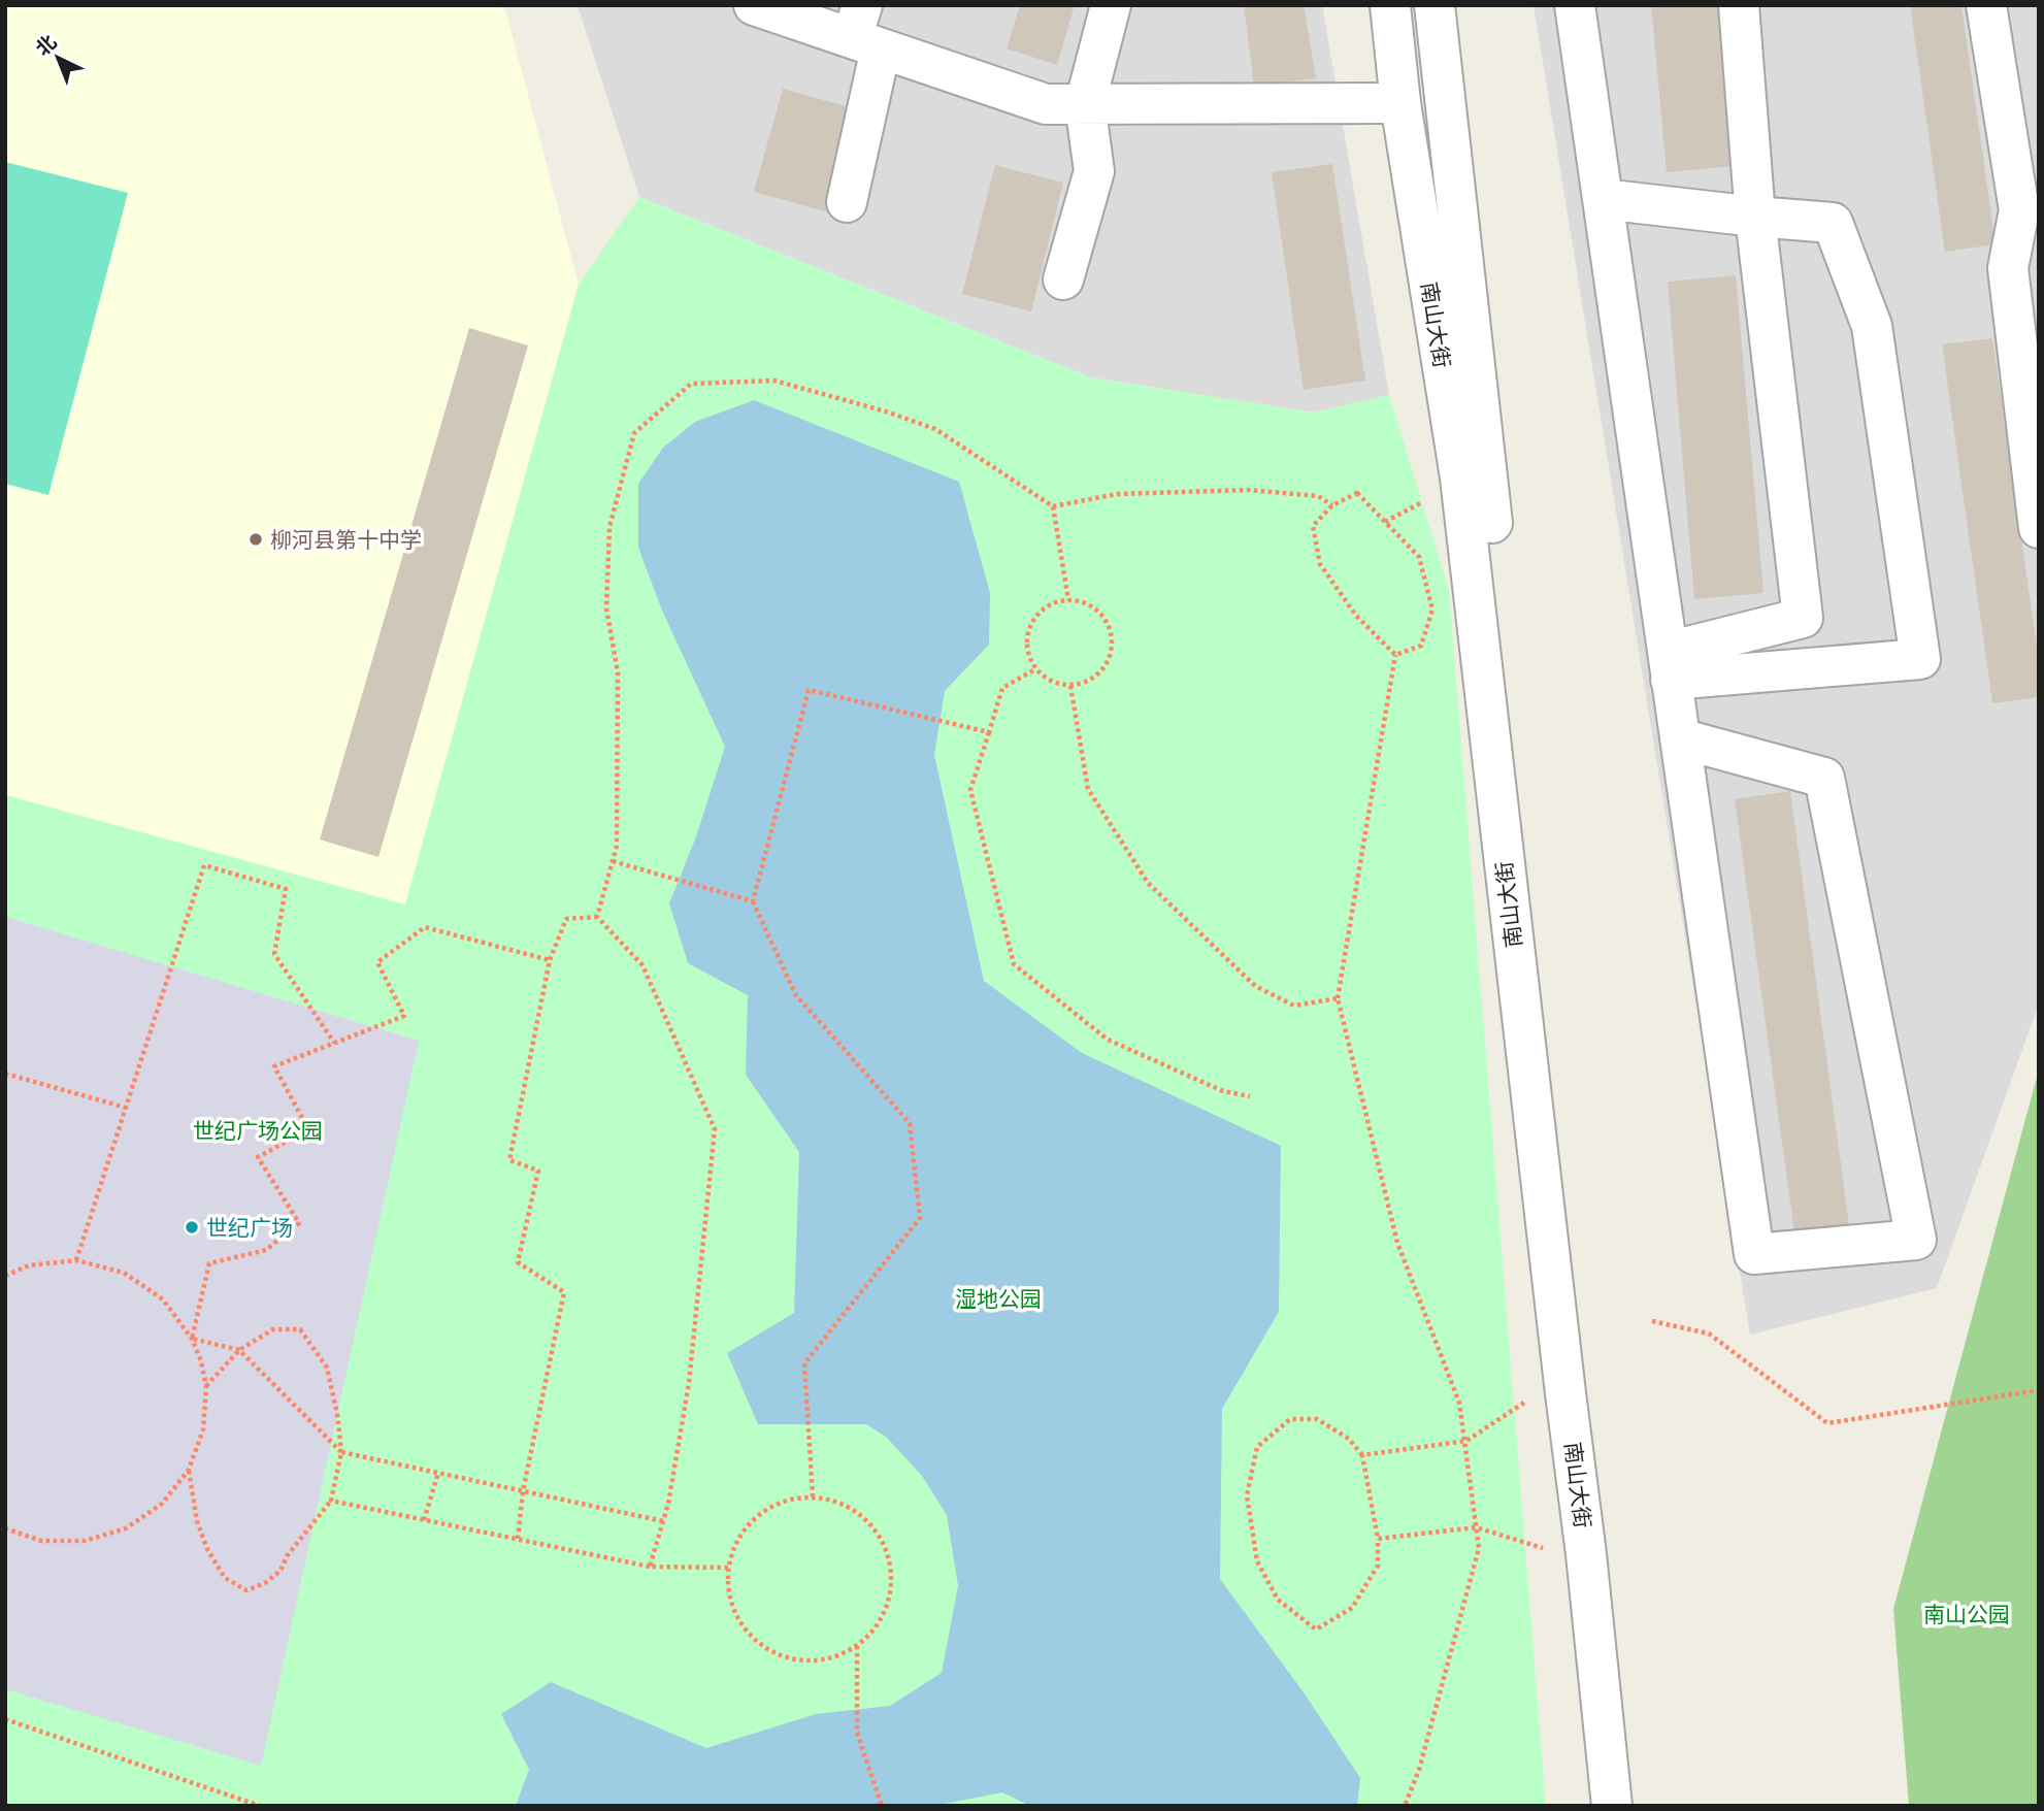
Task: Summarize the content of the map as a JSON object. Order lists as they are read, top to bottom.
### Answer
{
  "streets": {
    "street": ["南山大街"]
  },
  "parks": ["世纪广场公园", "湿地公园", "南山公园"],
  "places": ["柳河县第十中学", "世纪广场"],
  "north": "top left"
}
